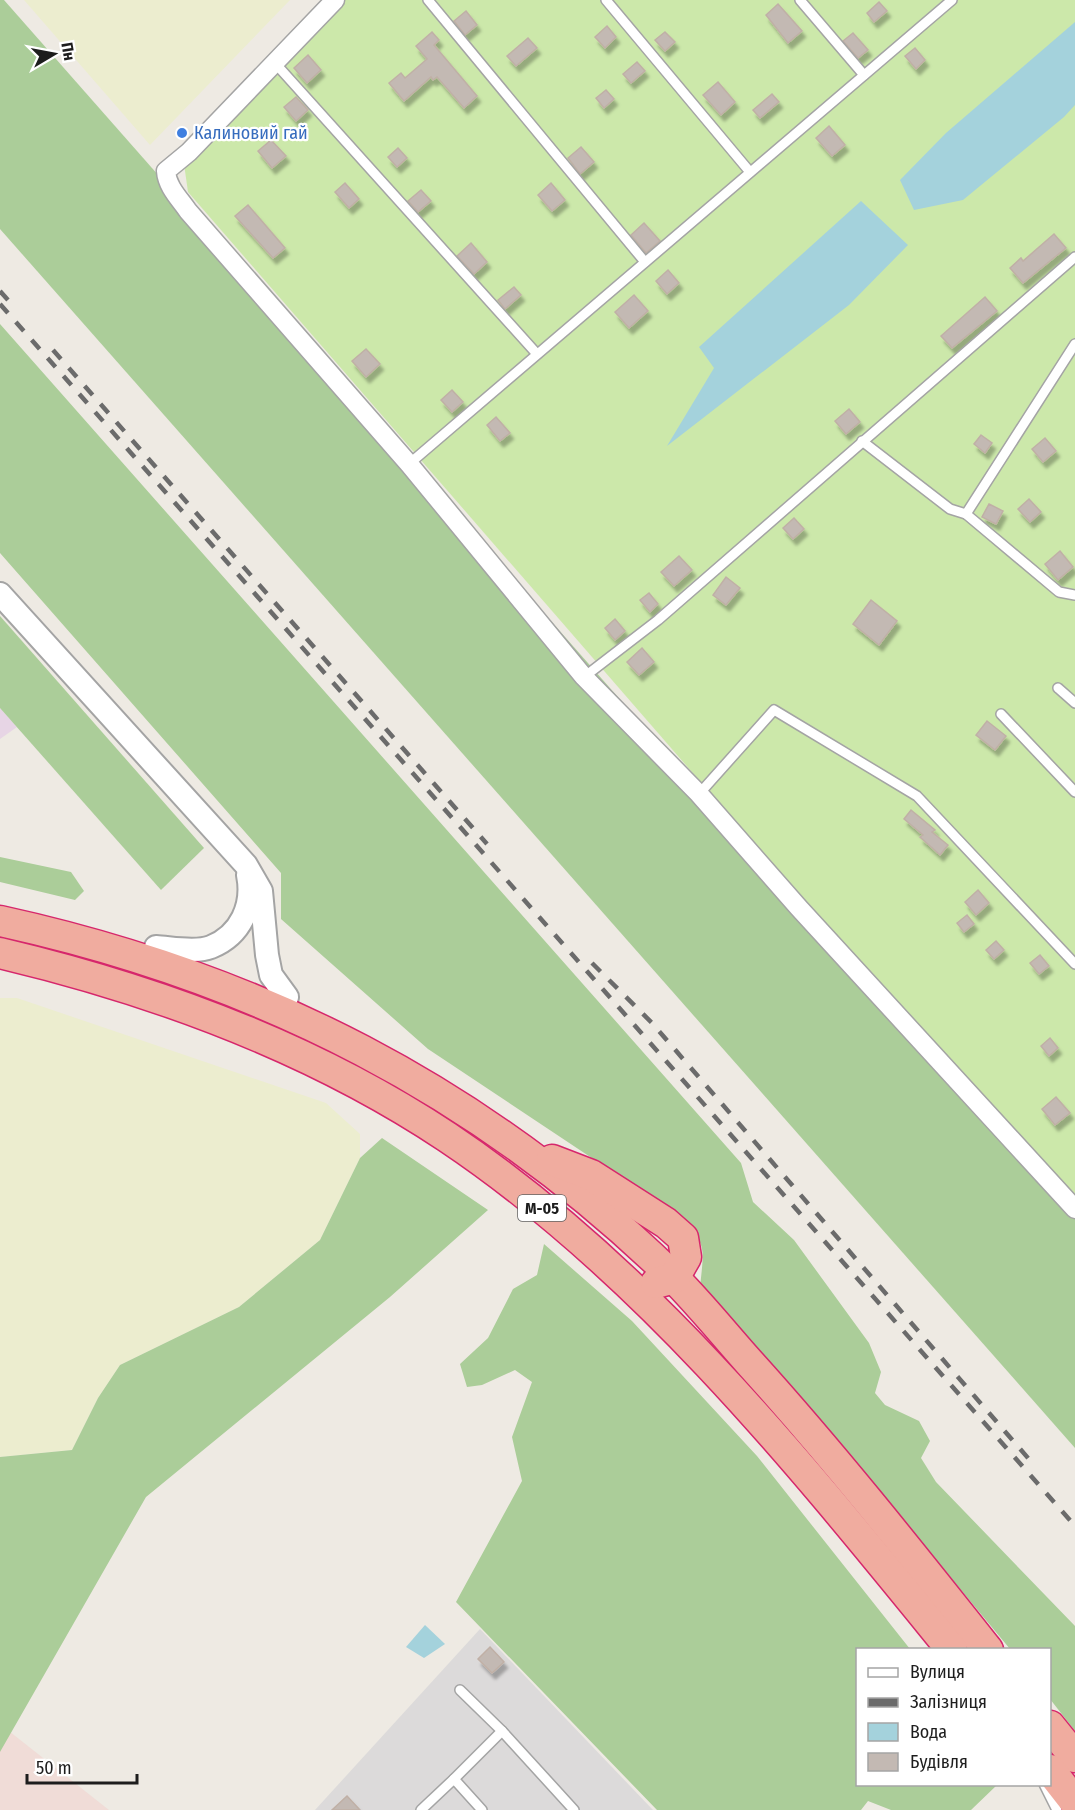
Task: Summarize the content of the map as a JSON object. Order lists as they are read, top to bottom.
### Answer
{
  "streets": {
    "highway": ["М-05"]
  },
  "places": ["Калиновий гай"],
  "legend": [
    "Вулиця",
    "Залізниця",
    "Вода",
    "Будівля"
  ],
  "scale_bar": "50 m",
  "north": "right"
}
